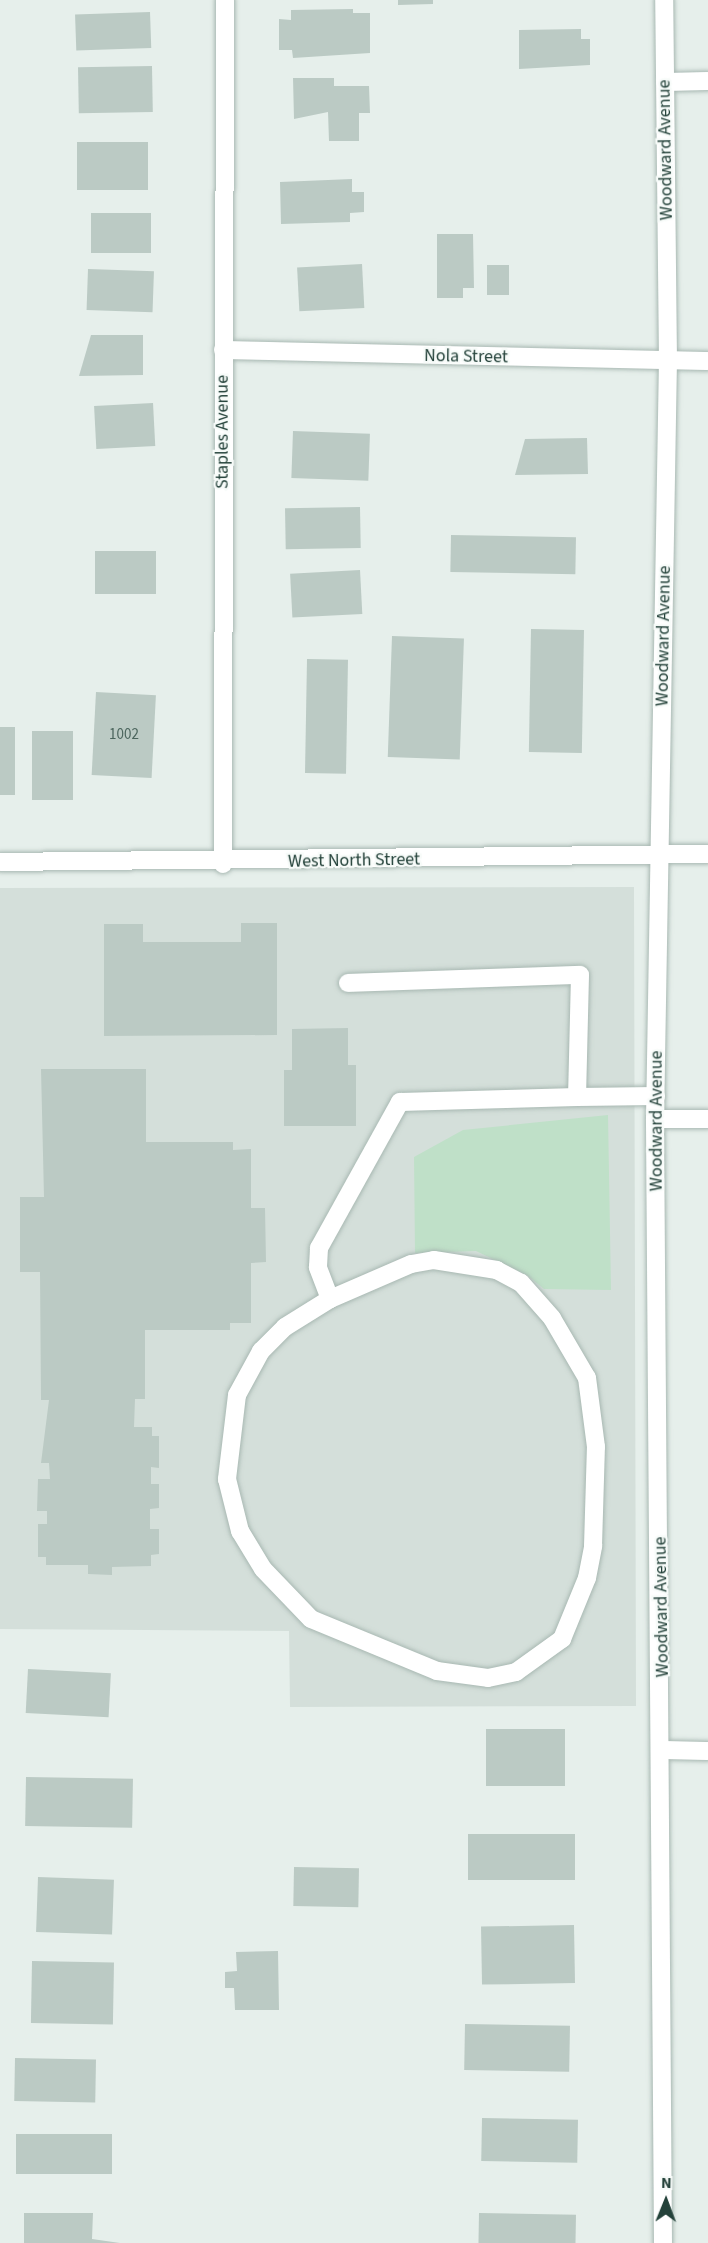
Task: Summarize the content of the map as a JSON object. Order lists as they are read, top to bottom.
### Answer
{
  "streets": {
    "street": [
      "Woodward Avenue",
      "Nola Street",
      "Staples Avenue",
      "West North Street"
    ]
  },
  "crossings": [
    ["Woodward Avenue", "Nola Street"],
    ["Woodward Avenue", "West North Street"],
    ["Nola Street", "Staples Avenue"],
    ["Staples Avenue", "West North Street"]
  ],
  "house_numbers": ["1002"],
  "north": "top"
}
